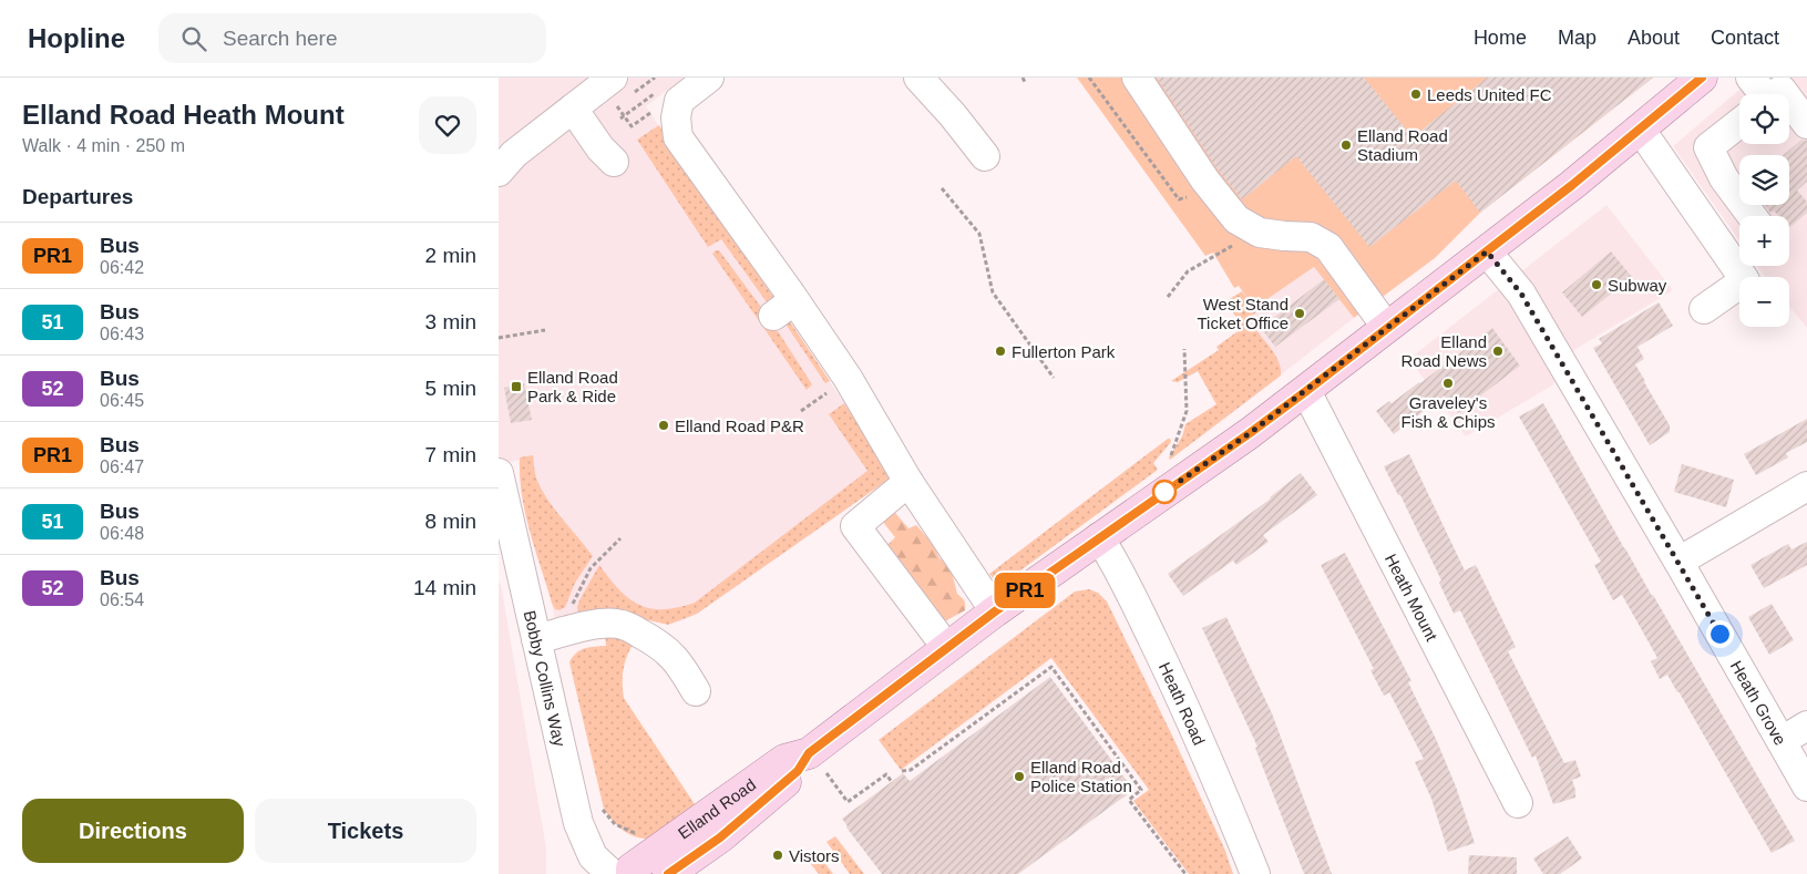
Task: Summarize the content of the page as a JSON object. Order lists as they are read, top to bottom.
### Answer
{
  "streets": {
    "main road": ["Elland Road"],
    "street": [
      "Heath Mount",
      "Bobby Collins Way",
      "Heath Grove",
      "Heath Road"
    ]
  },
  "crossings": [
    ["Heath Mount", "Elland Road"],
    ["Heath Grove", "Elland Road"],
    ["Heath Road", "Elland Road"]
  ],
  "places": {
    "other": [
      "Leeds United FC",
      "Elland Road Stadium",
      "Subway",
      "West Stand Ticket Office",
      "Fullerton Park",
      "Elland Road News",
      "Graveley's Fish & Chips",
      "Elland Road P&R",
      "Elland Road Police Station",
      "Vistors"
    ],
    "transit": ["Elland Road Park & Ride"]
  },
  "lines": ["bus line PR1"],
  "page": {
    "header": "Hopline",
    "search": "Search here",
    "nav": [
      "Home",
      "Map",
      "About",
      "Contact"
    ],
    "heading": [
      ["Elland Road Heath Mount", "Walk · 4 min · 250 m"],
      "Departures"
    ],
    "on_map": "PR1",
    "map_buttons": ["+", "−"],
    "list": [
      {
        "mark": "PR1",
        "name": "Bus",
        "note": "06:42",
        "value": "2 min"
      },
      {
        "mark": "51",
        "name": "Bus",
        "note": "06:43",
        "value": "3 min"
      },
      {
        "mark": "52",
        "name": "Bus",
        "note": "06:45",
        "value": "5 min"
      },
      {
        "mark": "PR1",
        "name": "Bus",
        "note": "06:47",
        "value": "7 min"
      },
      {
        "mark": "51",
        "name": "Bus",
        "note": "06:48",
        "value": "8 min"
      },
      {
        "mark": "52",
        "name": "Bus",
        "note": "06:54",
        "value": "14 min"
      }
    ],
    "buttons": ["Directions", "Tickets"]
  }
}
